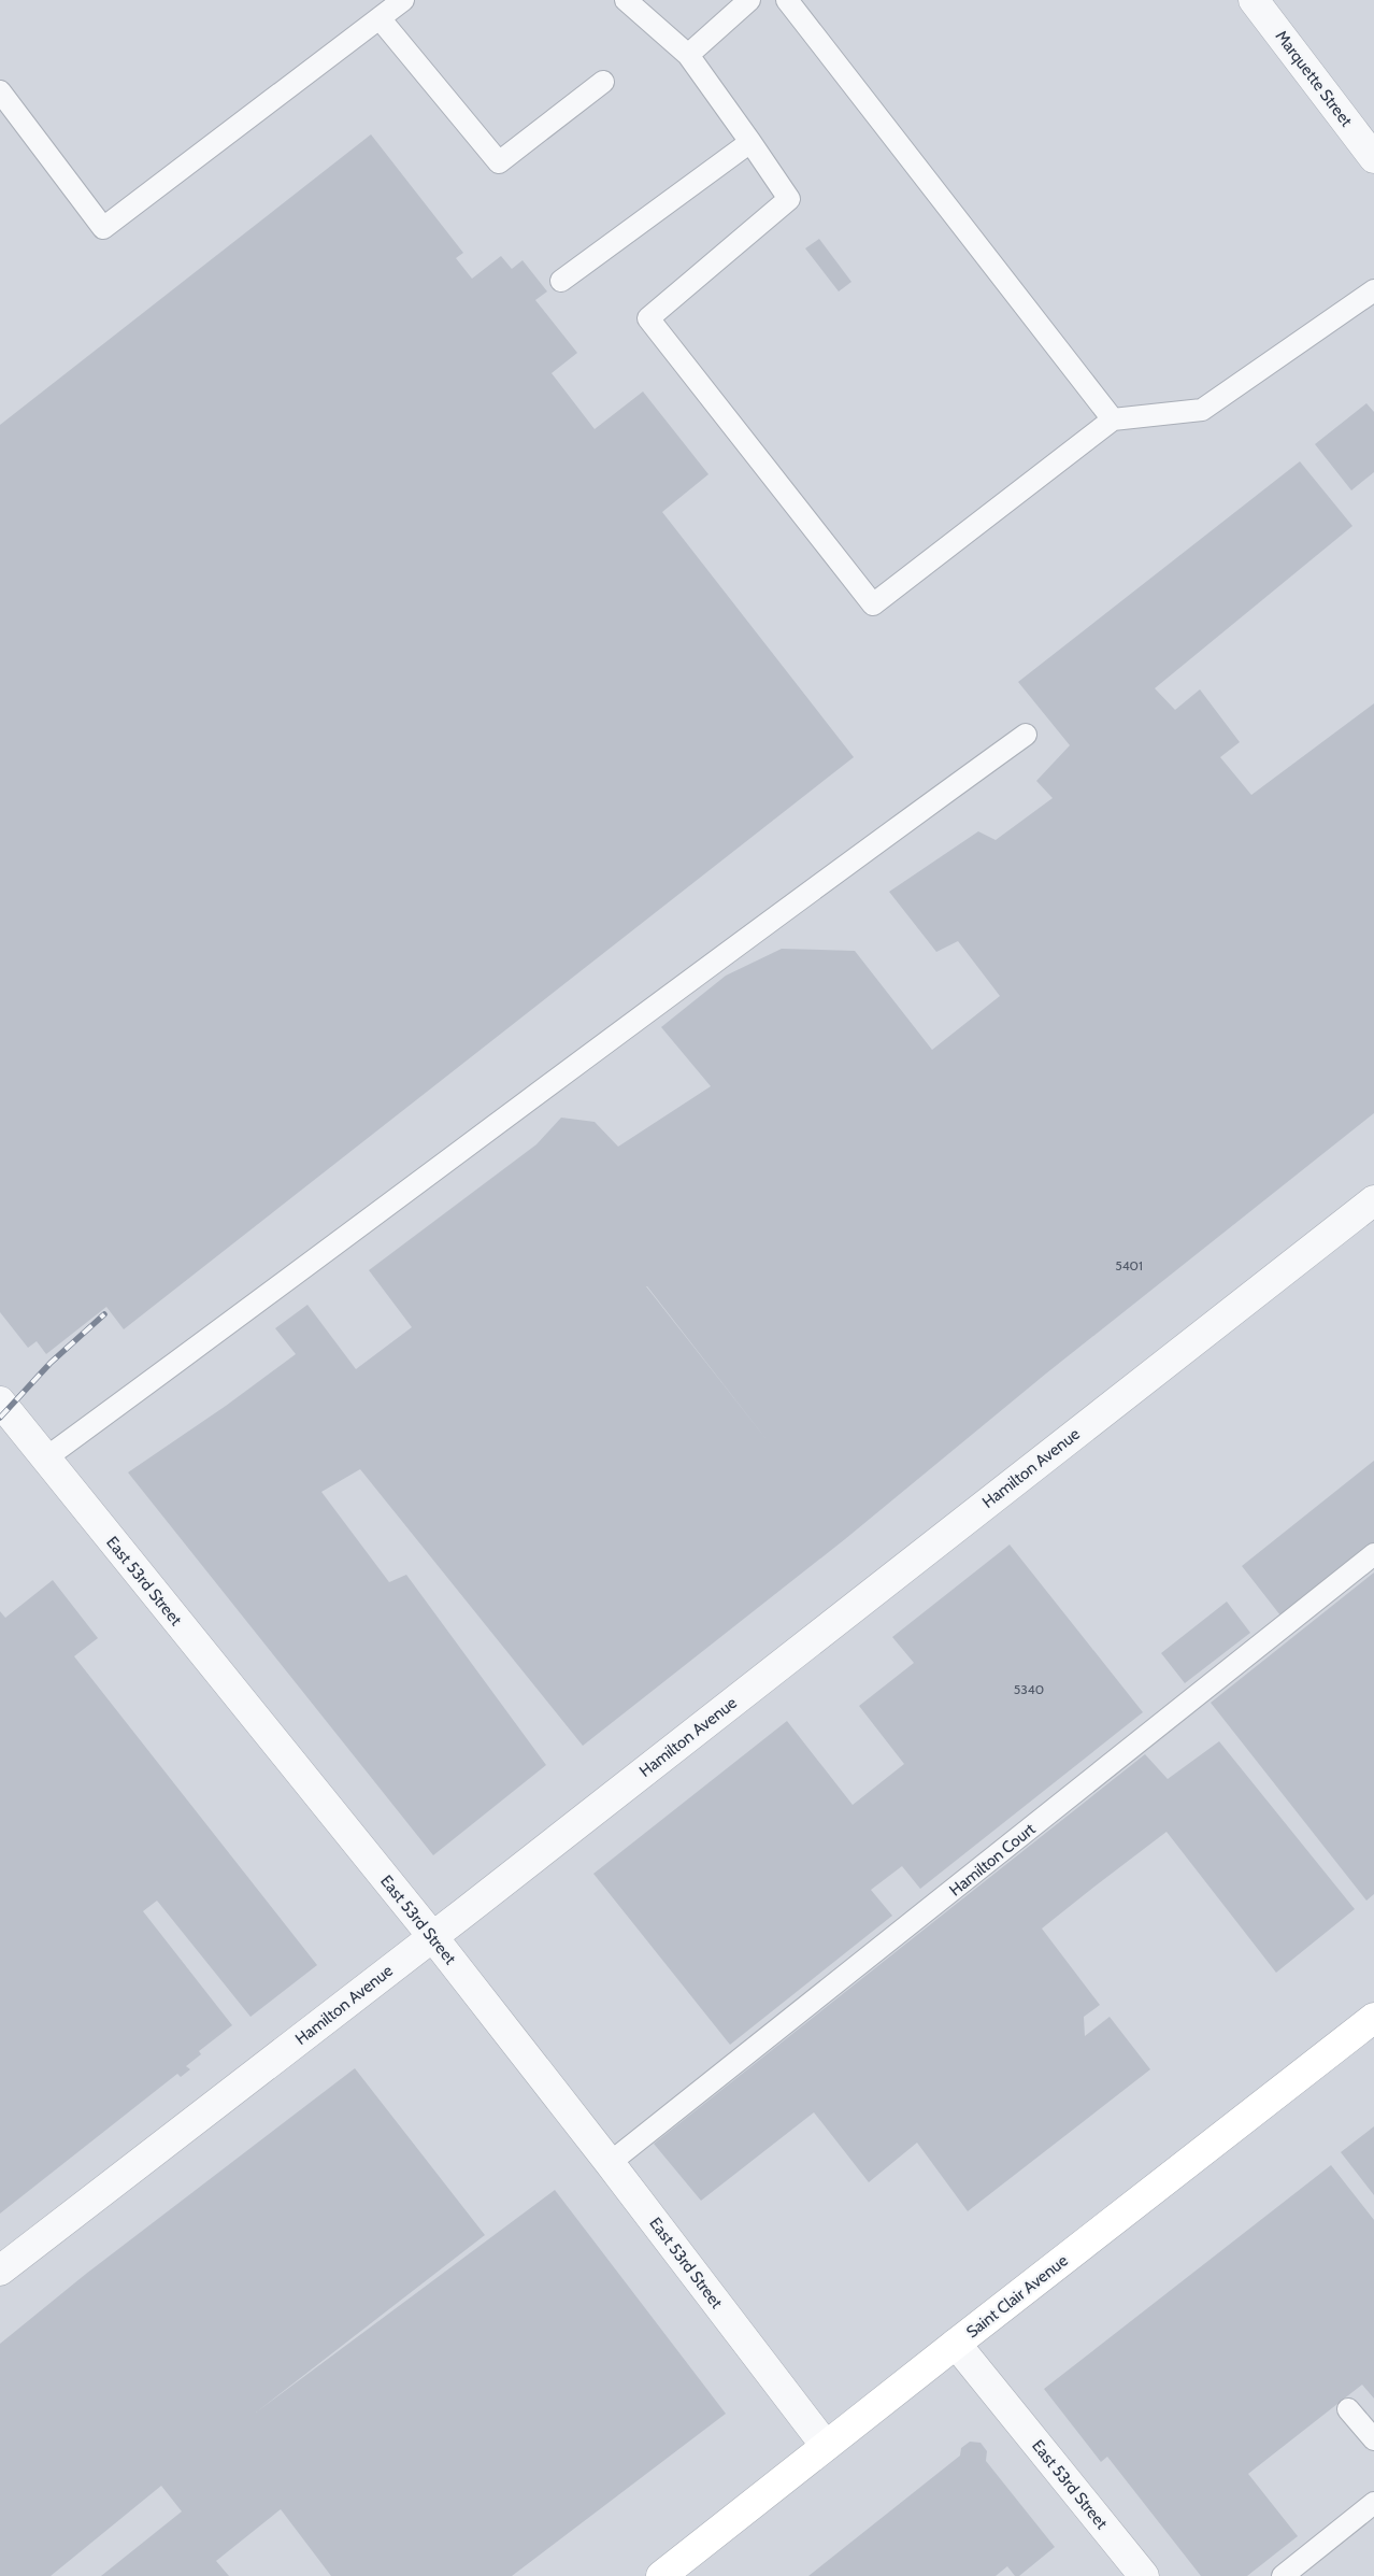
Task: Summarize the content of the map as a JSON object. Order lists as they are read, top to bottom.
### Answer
{
  "streets": {
    "main road": ["Saint Clair Avenue"],
    "street": ["Marquette Street", "Hamilton Avenue", "East 53rd Street"],
    "lane": ["Hamilton Court"]
  },
  "crossings": [
    ["Hamilton Avenue", "East 53rd Street"],
    ["East 53rd Street", "Hamilton Court"],
    ["East 53rd Street", "Saint Clair Avenue"]
  ],
  "house_numbers": ["5401", "5340"]
}
